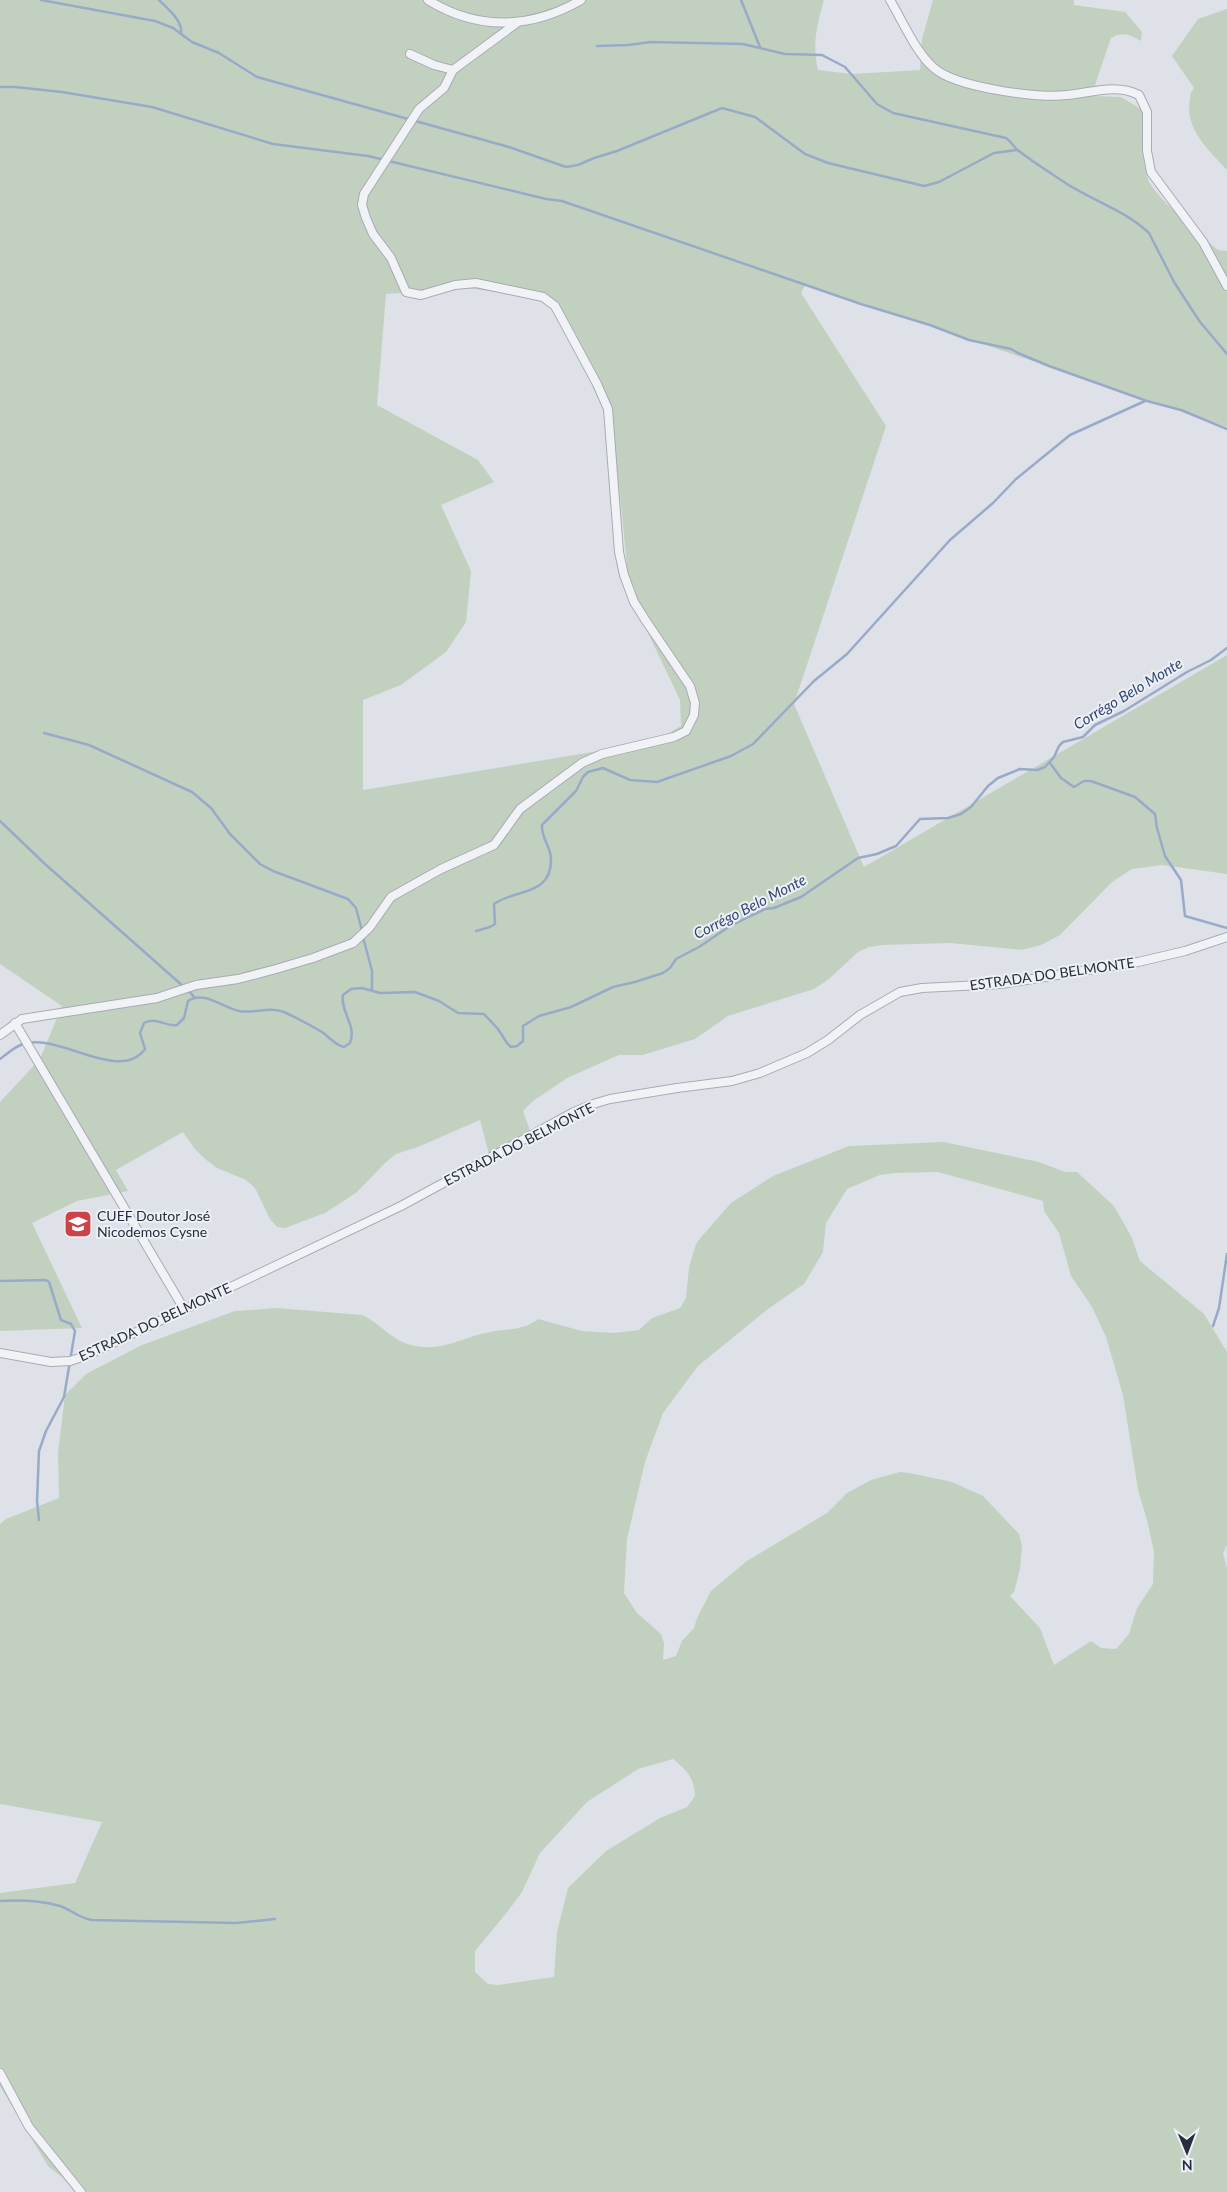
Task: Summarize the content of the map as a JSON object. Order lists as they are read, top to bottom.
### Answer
{
  "streets": {
    "street": ["ESTRADA DO BELMONTE"]
  },
  "water": ["Corrégo Belo Monte"],
  "places": {
    "school or university": ["CUEF Doutor José Nicodemos Cysne"]
  },
  "north": "bottom"
}
